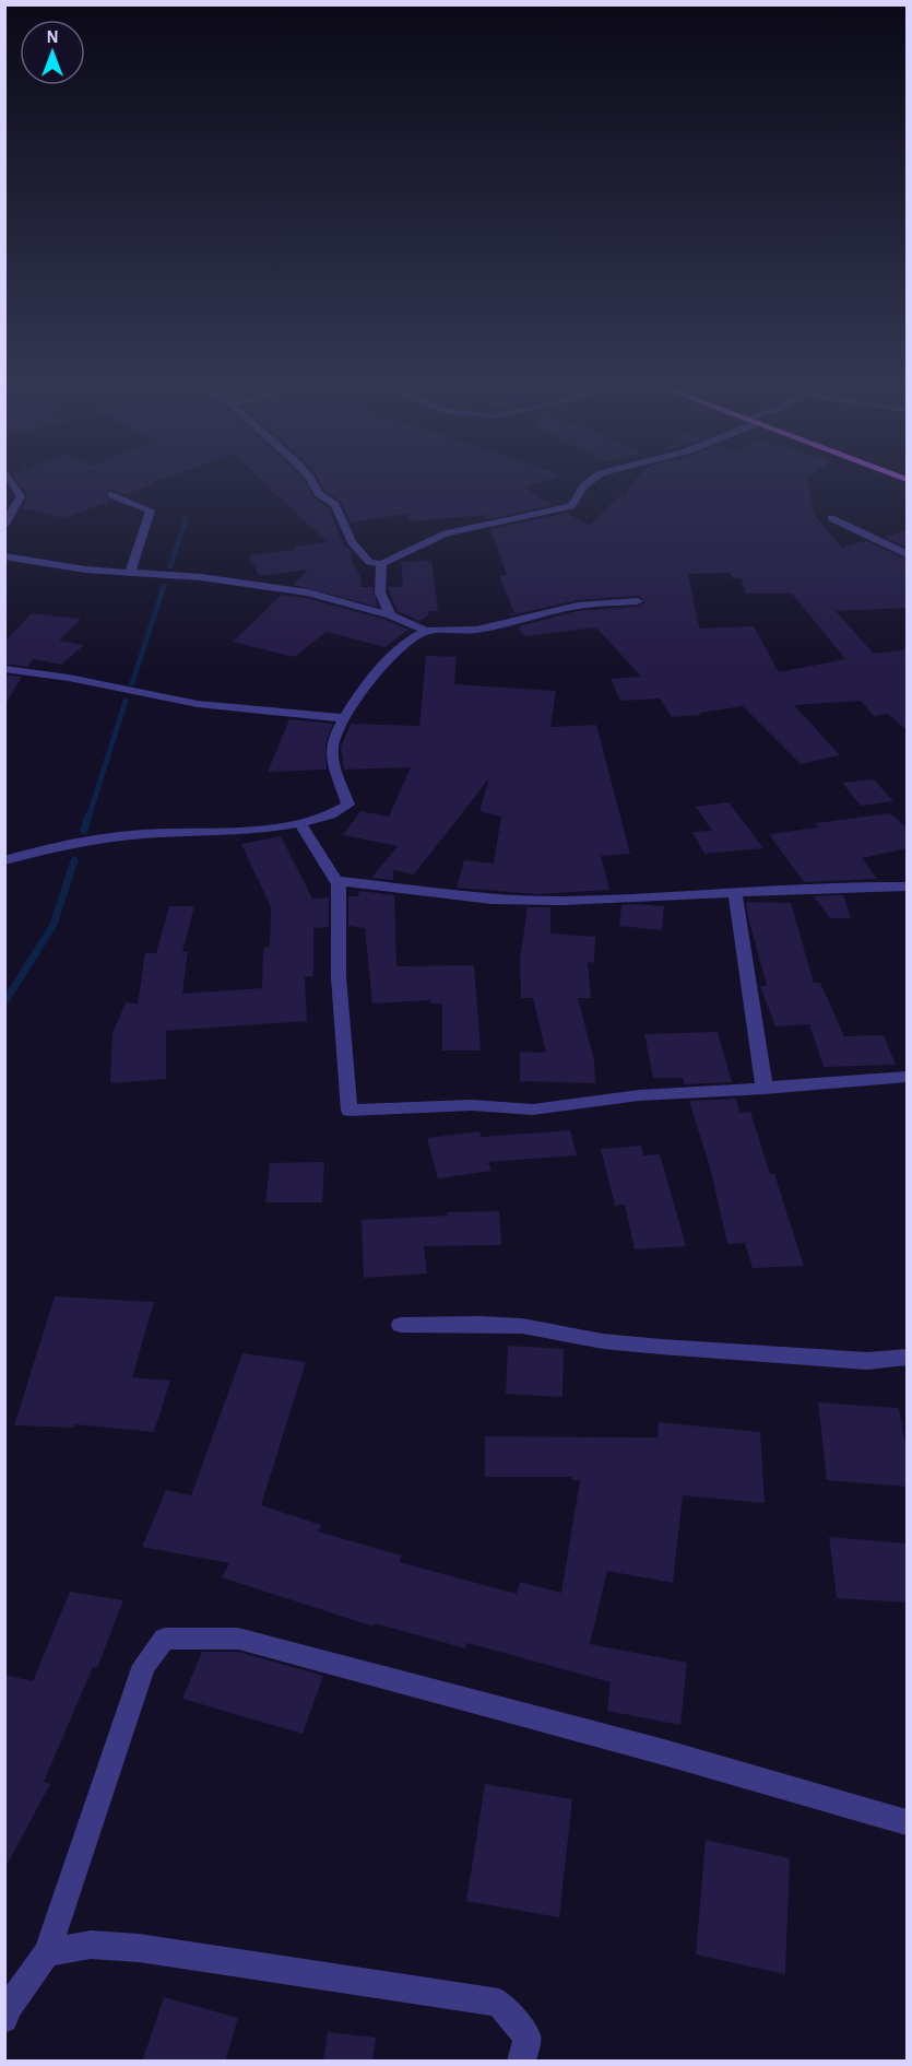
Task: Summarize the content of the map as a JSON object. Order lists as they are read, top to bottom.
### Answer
{
  "north": "top"
}
